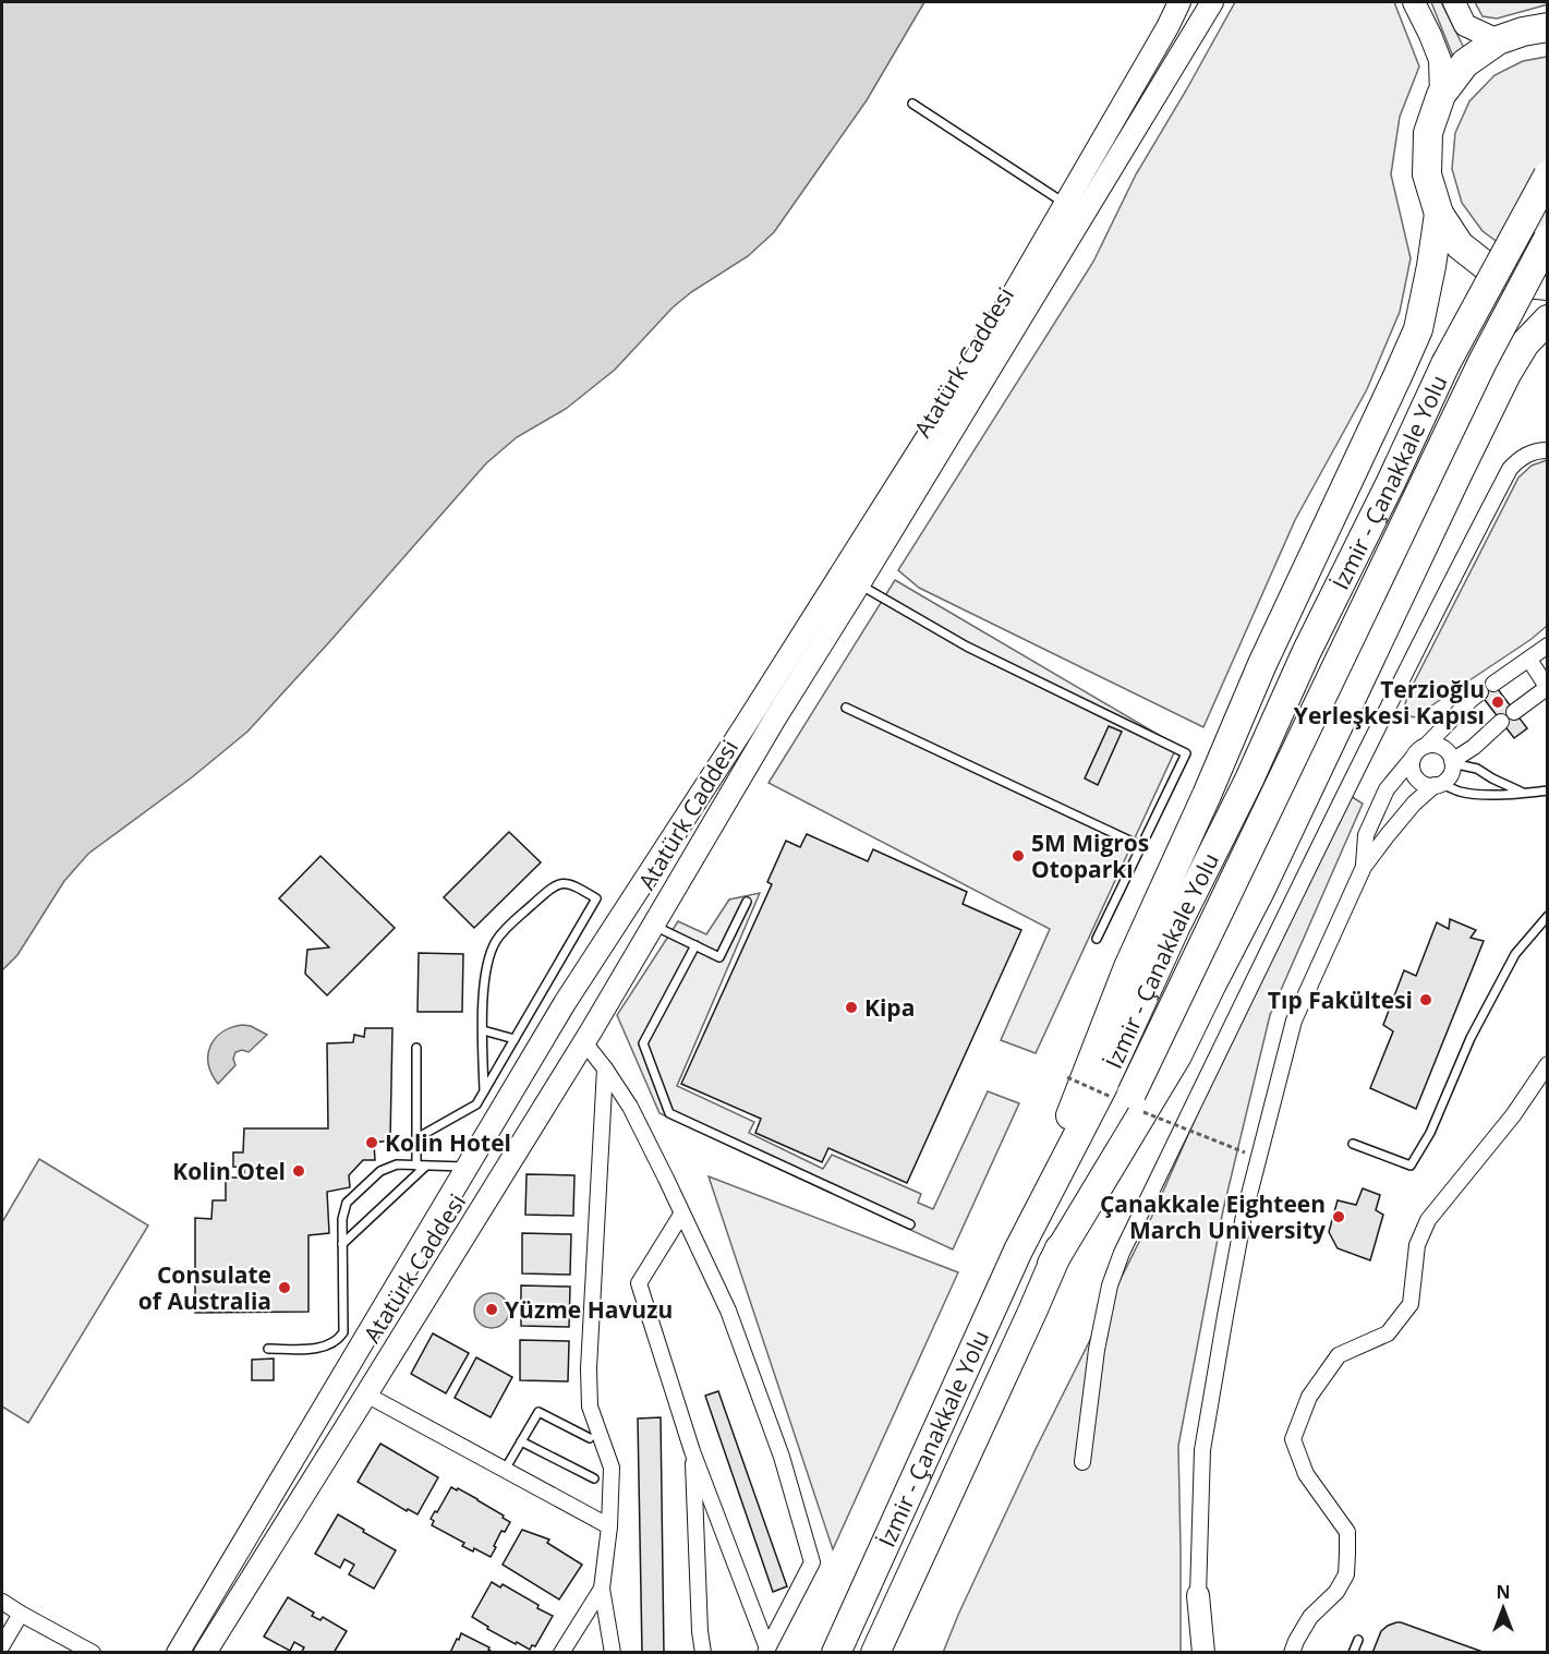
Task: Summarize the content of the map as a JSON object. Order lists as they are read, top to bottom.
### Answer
{
  "streets": {
    "highway": ["İzmir - Çanakkale Yolu"],
    "main road": ["Atatürk Caddesi"]
  },
  "places": [
    "Terzioğlu Yerleşkesi Kapısı",
    "5M Migros Otoparkı",
    "Tıp Fakültesi",
    "Kipa",
    "Kolin Hotel",
    "Kolin Otel",
    "Çanakkale Eighteen March University",
    "Consulate of Australia",
    "Yüzme Havuzu"
  ],
  "north": "top"
}
